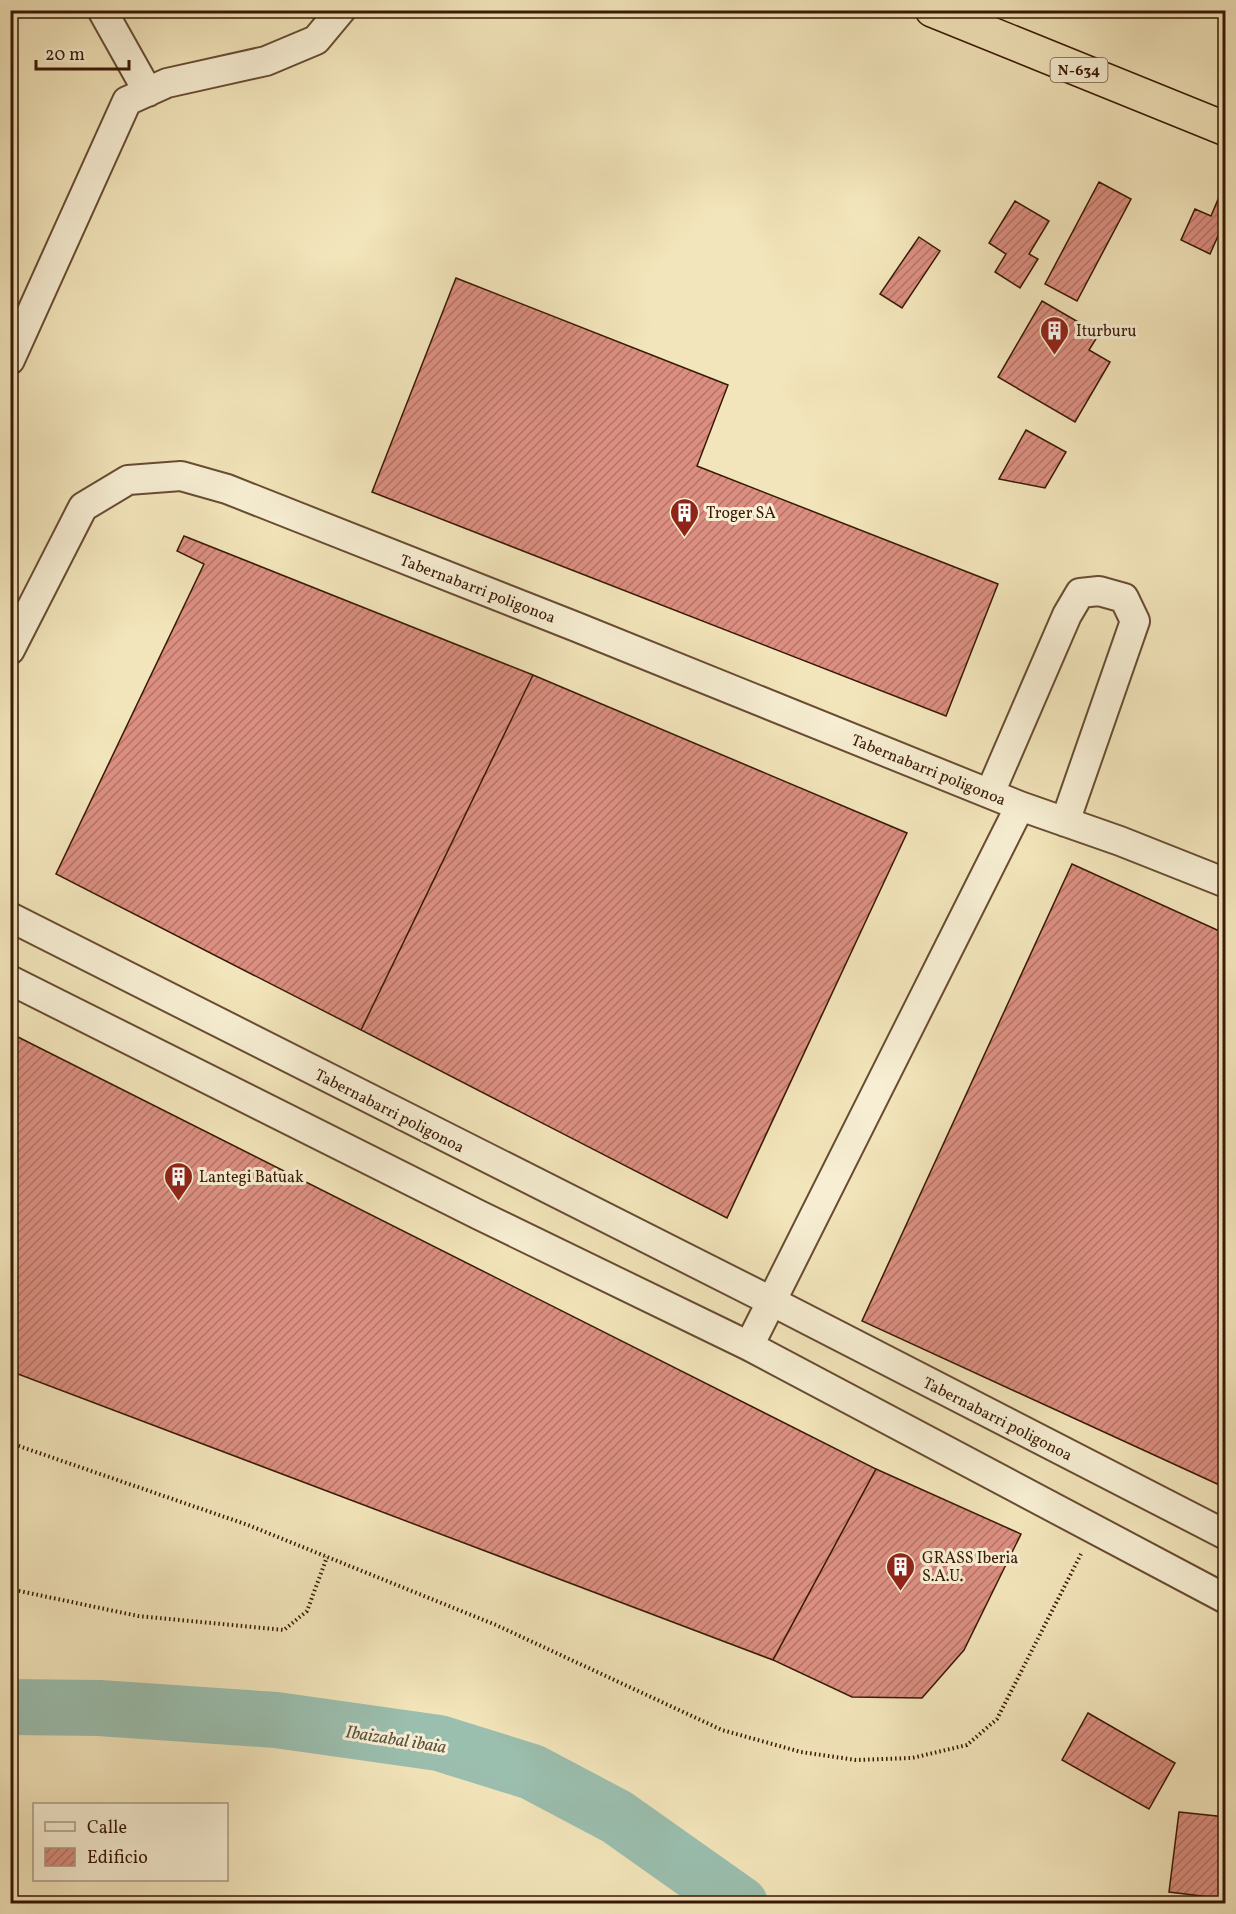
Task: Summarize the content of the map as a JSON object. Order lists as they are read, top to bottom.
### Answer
{
  "streets": {
    "highway": ["N-634"],
    "street": ["Tabernabarri poligonoa"]
  },
  "water": ["Ibaizabal ibaia"],
  "places": {
    "building": [
      "Iturburu",
      "Troger SA",
      "Lantegi Batuak",
      "GRASS Iberia S.A.U."
    ]
  },
  "legend": ["Calle", "Edificio"],
  "scale_bar": "20 m"
}
